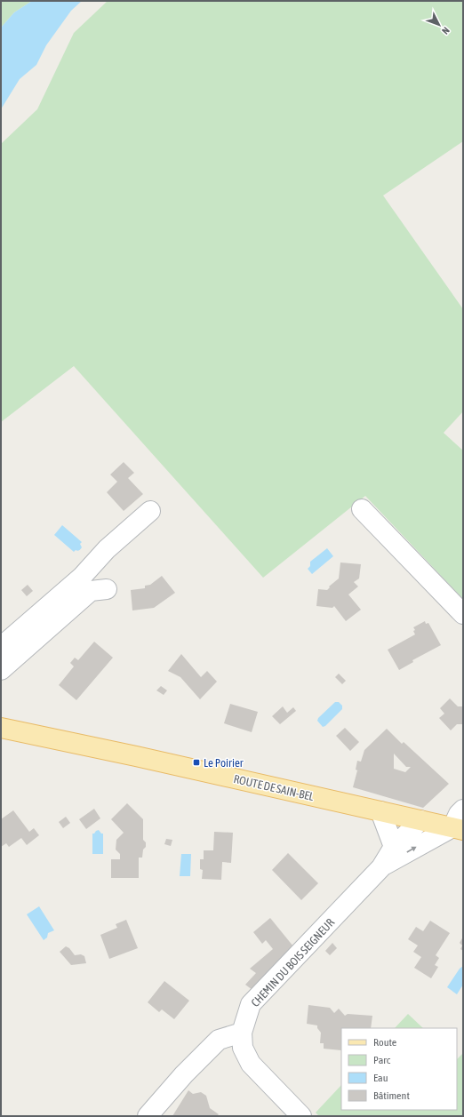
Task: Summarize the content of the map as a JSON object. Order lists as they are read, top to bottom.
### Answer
{
  "streets": {
    "main road": ["ROUTE DE SAIN-BEL"],
    "street": ["CHEMIN DU BOIS SEIGNEUR"]
  },
  "crossings": [
    ["ROUTE DE SAIN-BEL", "CHEMIN DU BOIS SEIGNEUR"]
  ],
  "places": {
    "transit": ["Le Poirier"]
  },
  "legend": [
    "Route",
    "Parc",
    "Eau",
    "Bâtiment"
  ],
  "north": "bottom right"
}
